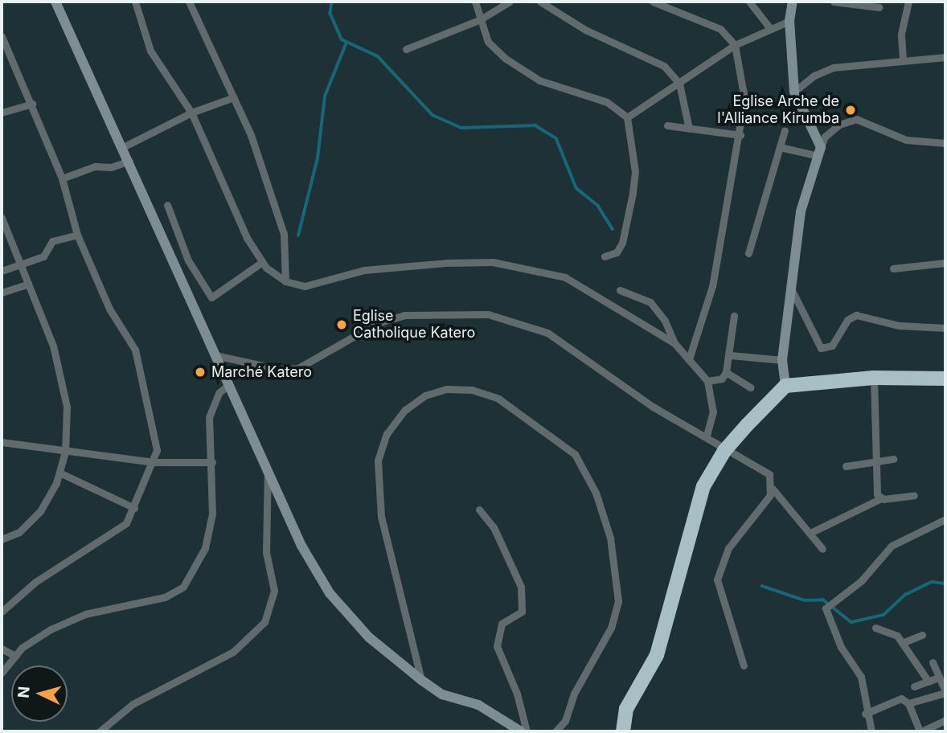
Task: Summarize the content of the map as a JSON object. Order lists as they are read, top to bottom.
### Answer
{
  "places": ["Eglise Arche de l'Alliance Kirumba", "Eglise Catholique Katero", "Marché Katero"],
  "north": "left"
}
